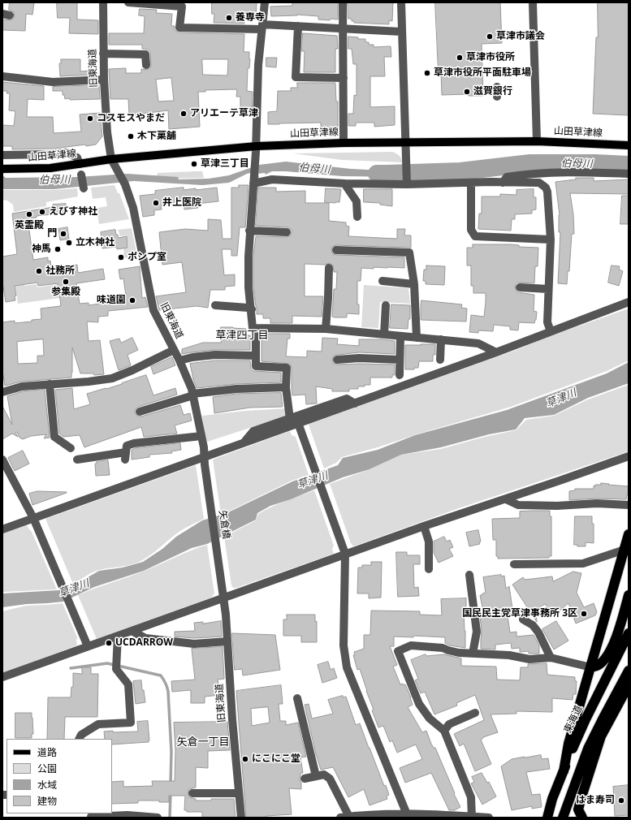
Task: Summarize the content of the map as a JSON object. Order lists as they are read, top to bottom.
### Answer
{
  "streets": {
    "highway": ["東海道"],
    "main road": ["山田草津線"],
    "street": ["旧東海道", "矢倉橋"]
  },
  "crossings": [
    ["旧東海道", "山田草津線"],
    ["旧東海道", "矢倉橋"]
  ],
  "districts": ["草津四丁目", "矢倉一丁目"],
  "water": ["伯母川", "草津川"],
  "places": [
    "養専寺",
    "草津市議会",
    "草津市役所",
    "草津市役所平面駐車場",
    "滋賀銀行",
    "アリエーテ草津",
    "コスモスやまだ",
    "木下菓舗",
    "草津三丁目",
    "井上医院",
    "えびす神社",
    "英霊殿",
    "門",
    "立木神社",
    "神馬",
    "ポンプ室",
    "社務所",
    "参集殿",
    "味道園",
    "国民民主党草津事務所 3区",
    "UCDARROW",
    "にこにこ堂",
    "はま寿司"
  ],
  "legend": [
    "道路",
    "公園",
    "水域",
    "建物"
  ]
}
